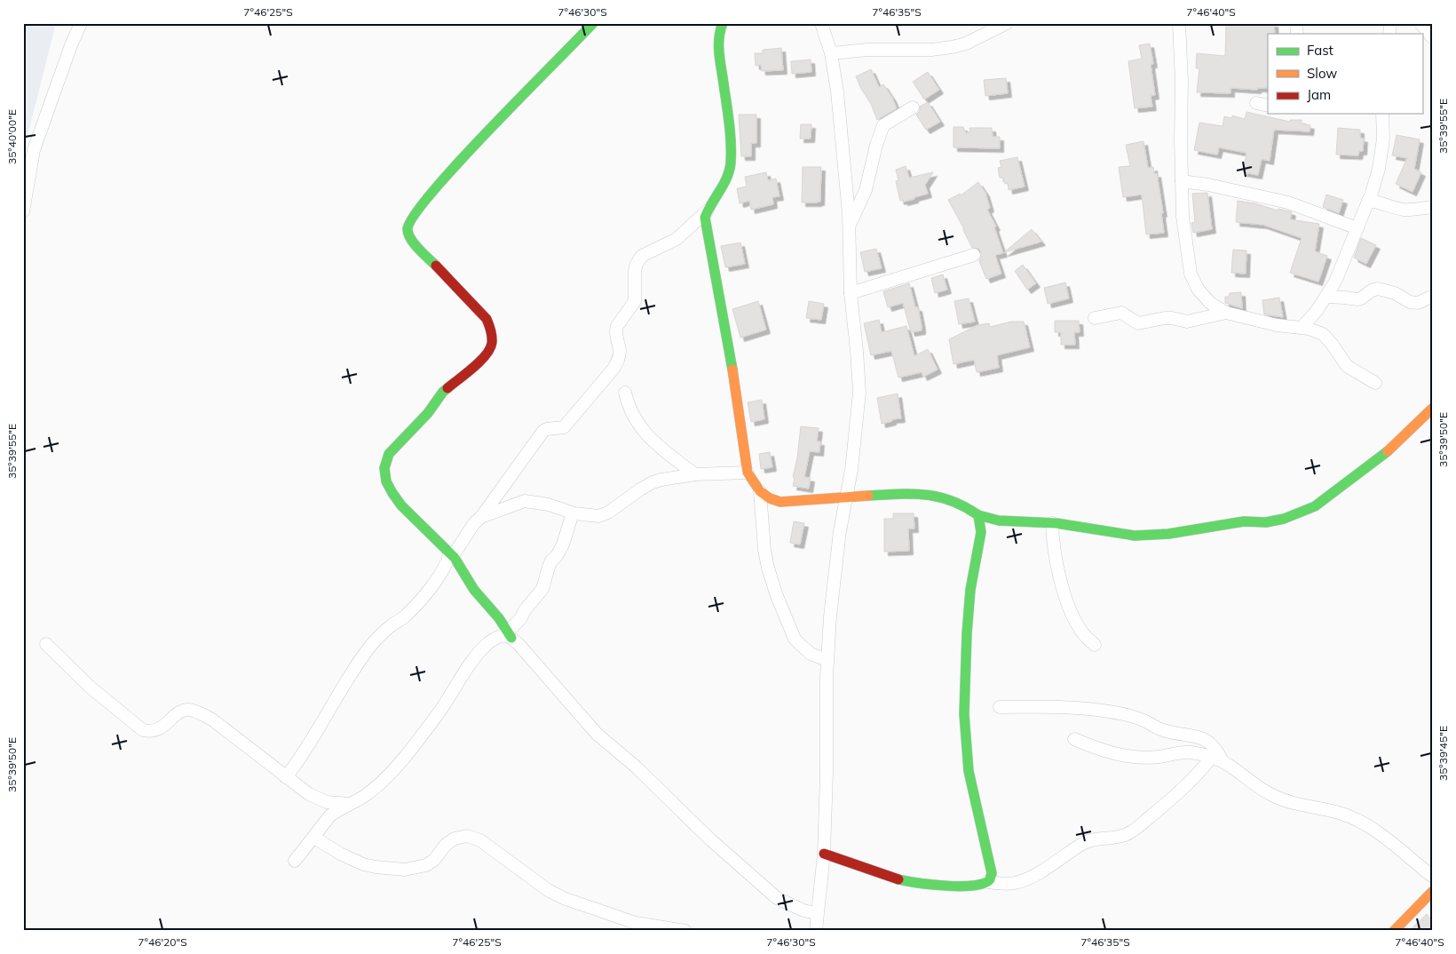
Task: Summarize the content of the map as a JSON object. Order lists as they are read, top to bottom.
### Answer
{
  "legend": ["Fast", "Slow", "Jam"],
  "coordinates": [
    "7°46'25\"S",
    "7°46'30\"S",
    "7°46'35\"S",
    "7°46'40\"S",
    "35°39'55\"E",
    "35°40'00\"E",
    "35°39'50\"E",
    "35°39'45\"E",
    "7°46'20\"S"
  ]
}
